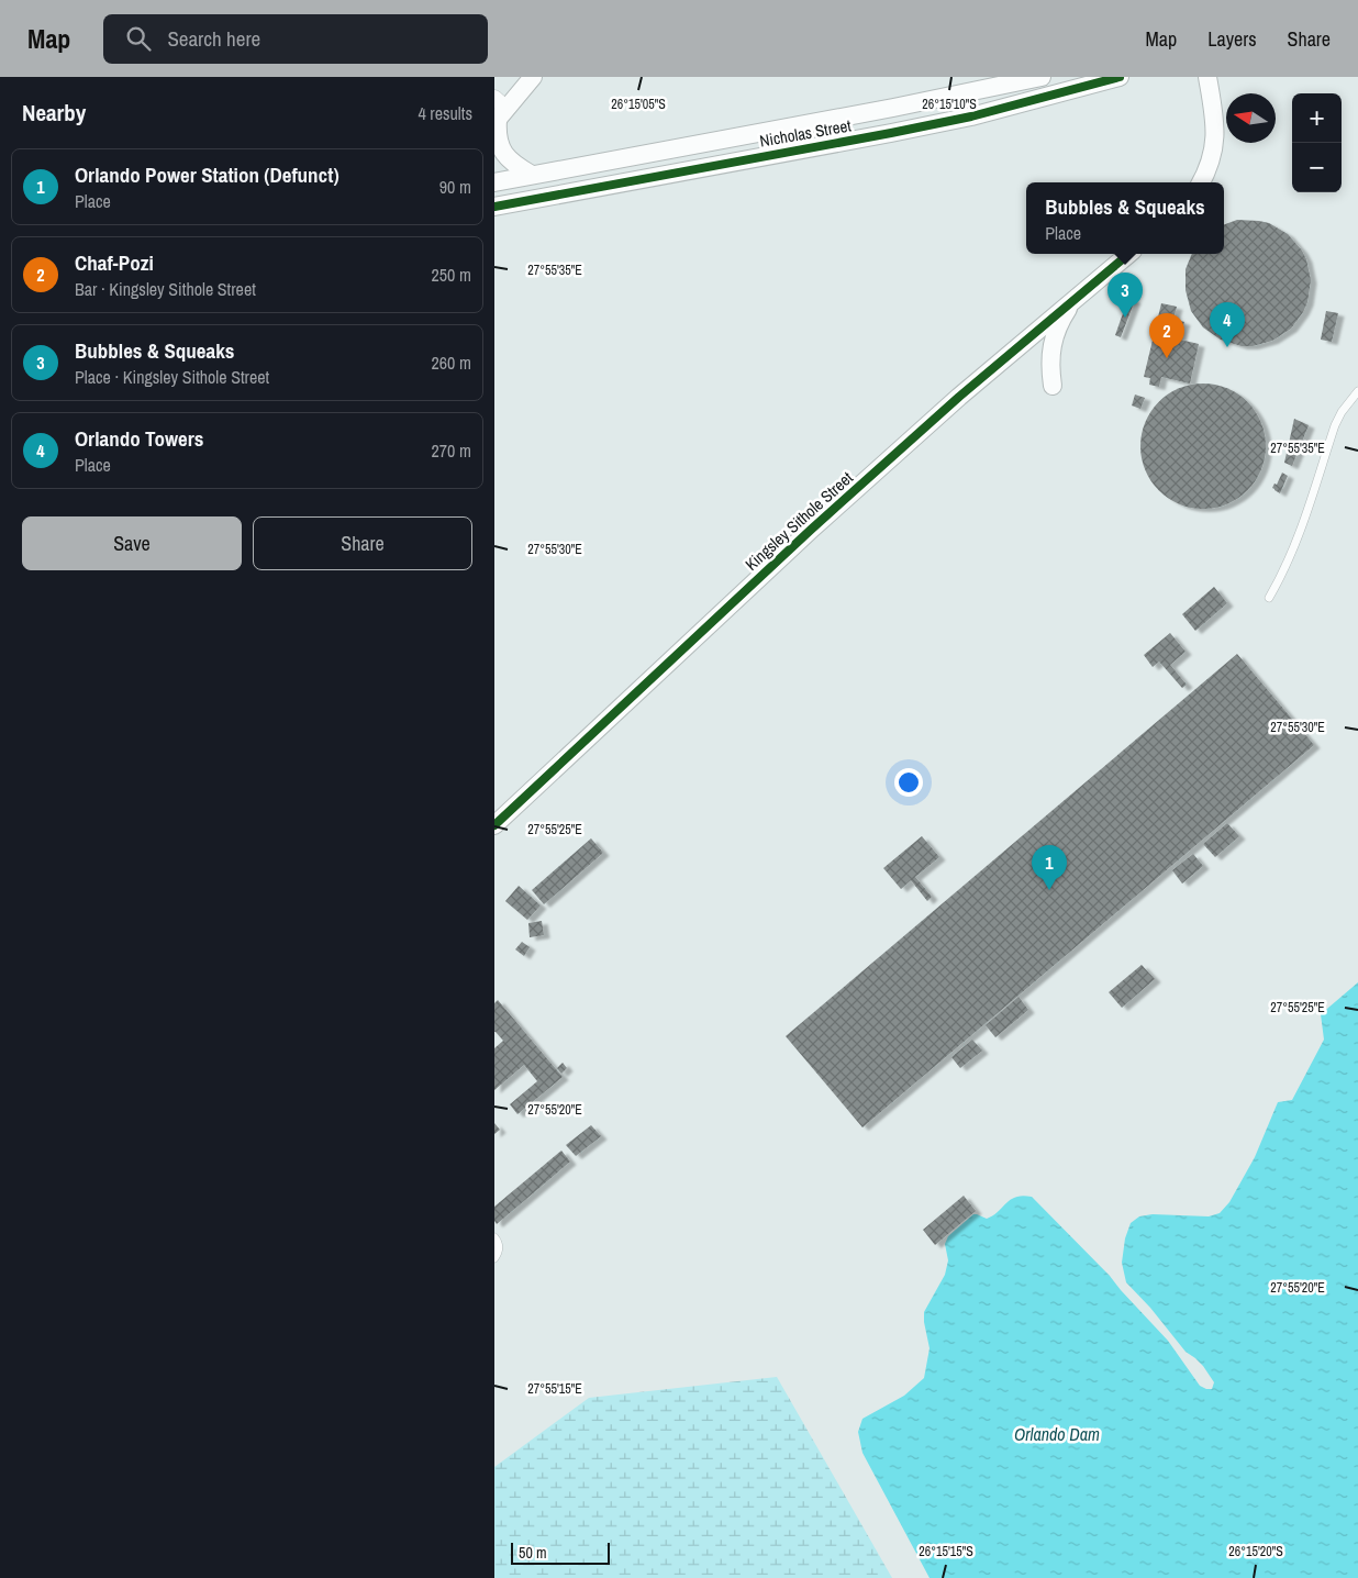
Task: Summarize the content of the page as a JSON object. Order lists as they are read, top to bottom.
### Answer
{
  "streets": {
    "street": ["Nicholas Street", "Kingsley Sithole Street"]
  },
  "water": ["Orlando Dam"],
  "scale_bar": "50 m",
  "north": "left",
  "page": {
    "header": "Map",
    "search": "Search here",
    "nav": ["Map", "Layers", "Share"],
    "heading": ["Nearby", "4 results"],
    "map_buttons": ["+", "−"],
    "list": [
      {
        "mark": "1",
        "name": "Orlando Power Station (Defunct)",
        "note": "Place",
        "value": "90 m"
      },
      {
        "mark": "2",
        "name": "Chaf-Pozi",
        "note": "Bar · Kingsley Sithole Street",
        "value": "250 m"
      },
      {
        "mark": "3",
        "name": "Bubbles & Squeaks",
        "note": "Place · Kingsley Sithole Street",
        "value": "260 m"
      },
      {
        "mark": "4",
        "name": "Orlando Towers",
        "note": "Place",
        "value": "270 m"
      }
    ],
    "popup": ["Bubbles & Squeaks", "Place"],
    "pins": [
      "3",
      "4",
      "2",
      "1"
    ],
    "buttons": ["Save", "Share"],
    "scale": "50 m"
  },
  "coordinates": [
    "26°15'05\"S",
    "26°15'10\"S",
    "27°55'35\"E",
    "27°55'30\"E",
    "27°55'25\"E",
    "27°55'20\"E",
    "27°55'15\"E",
    "26°15'15\"S",
    "26°15'20\"S"
  ]
}
